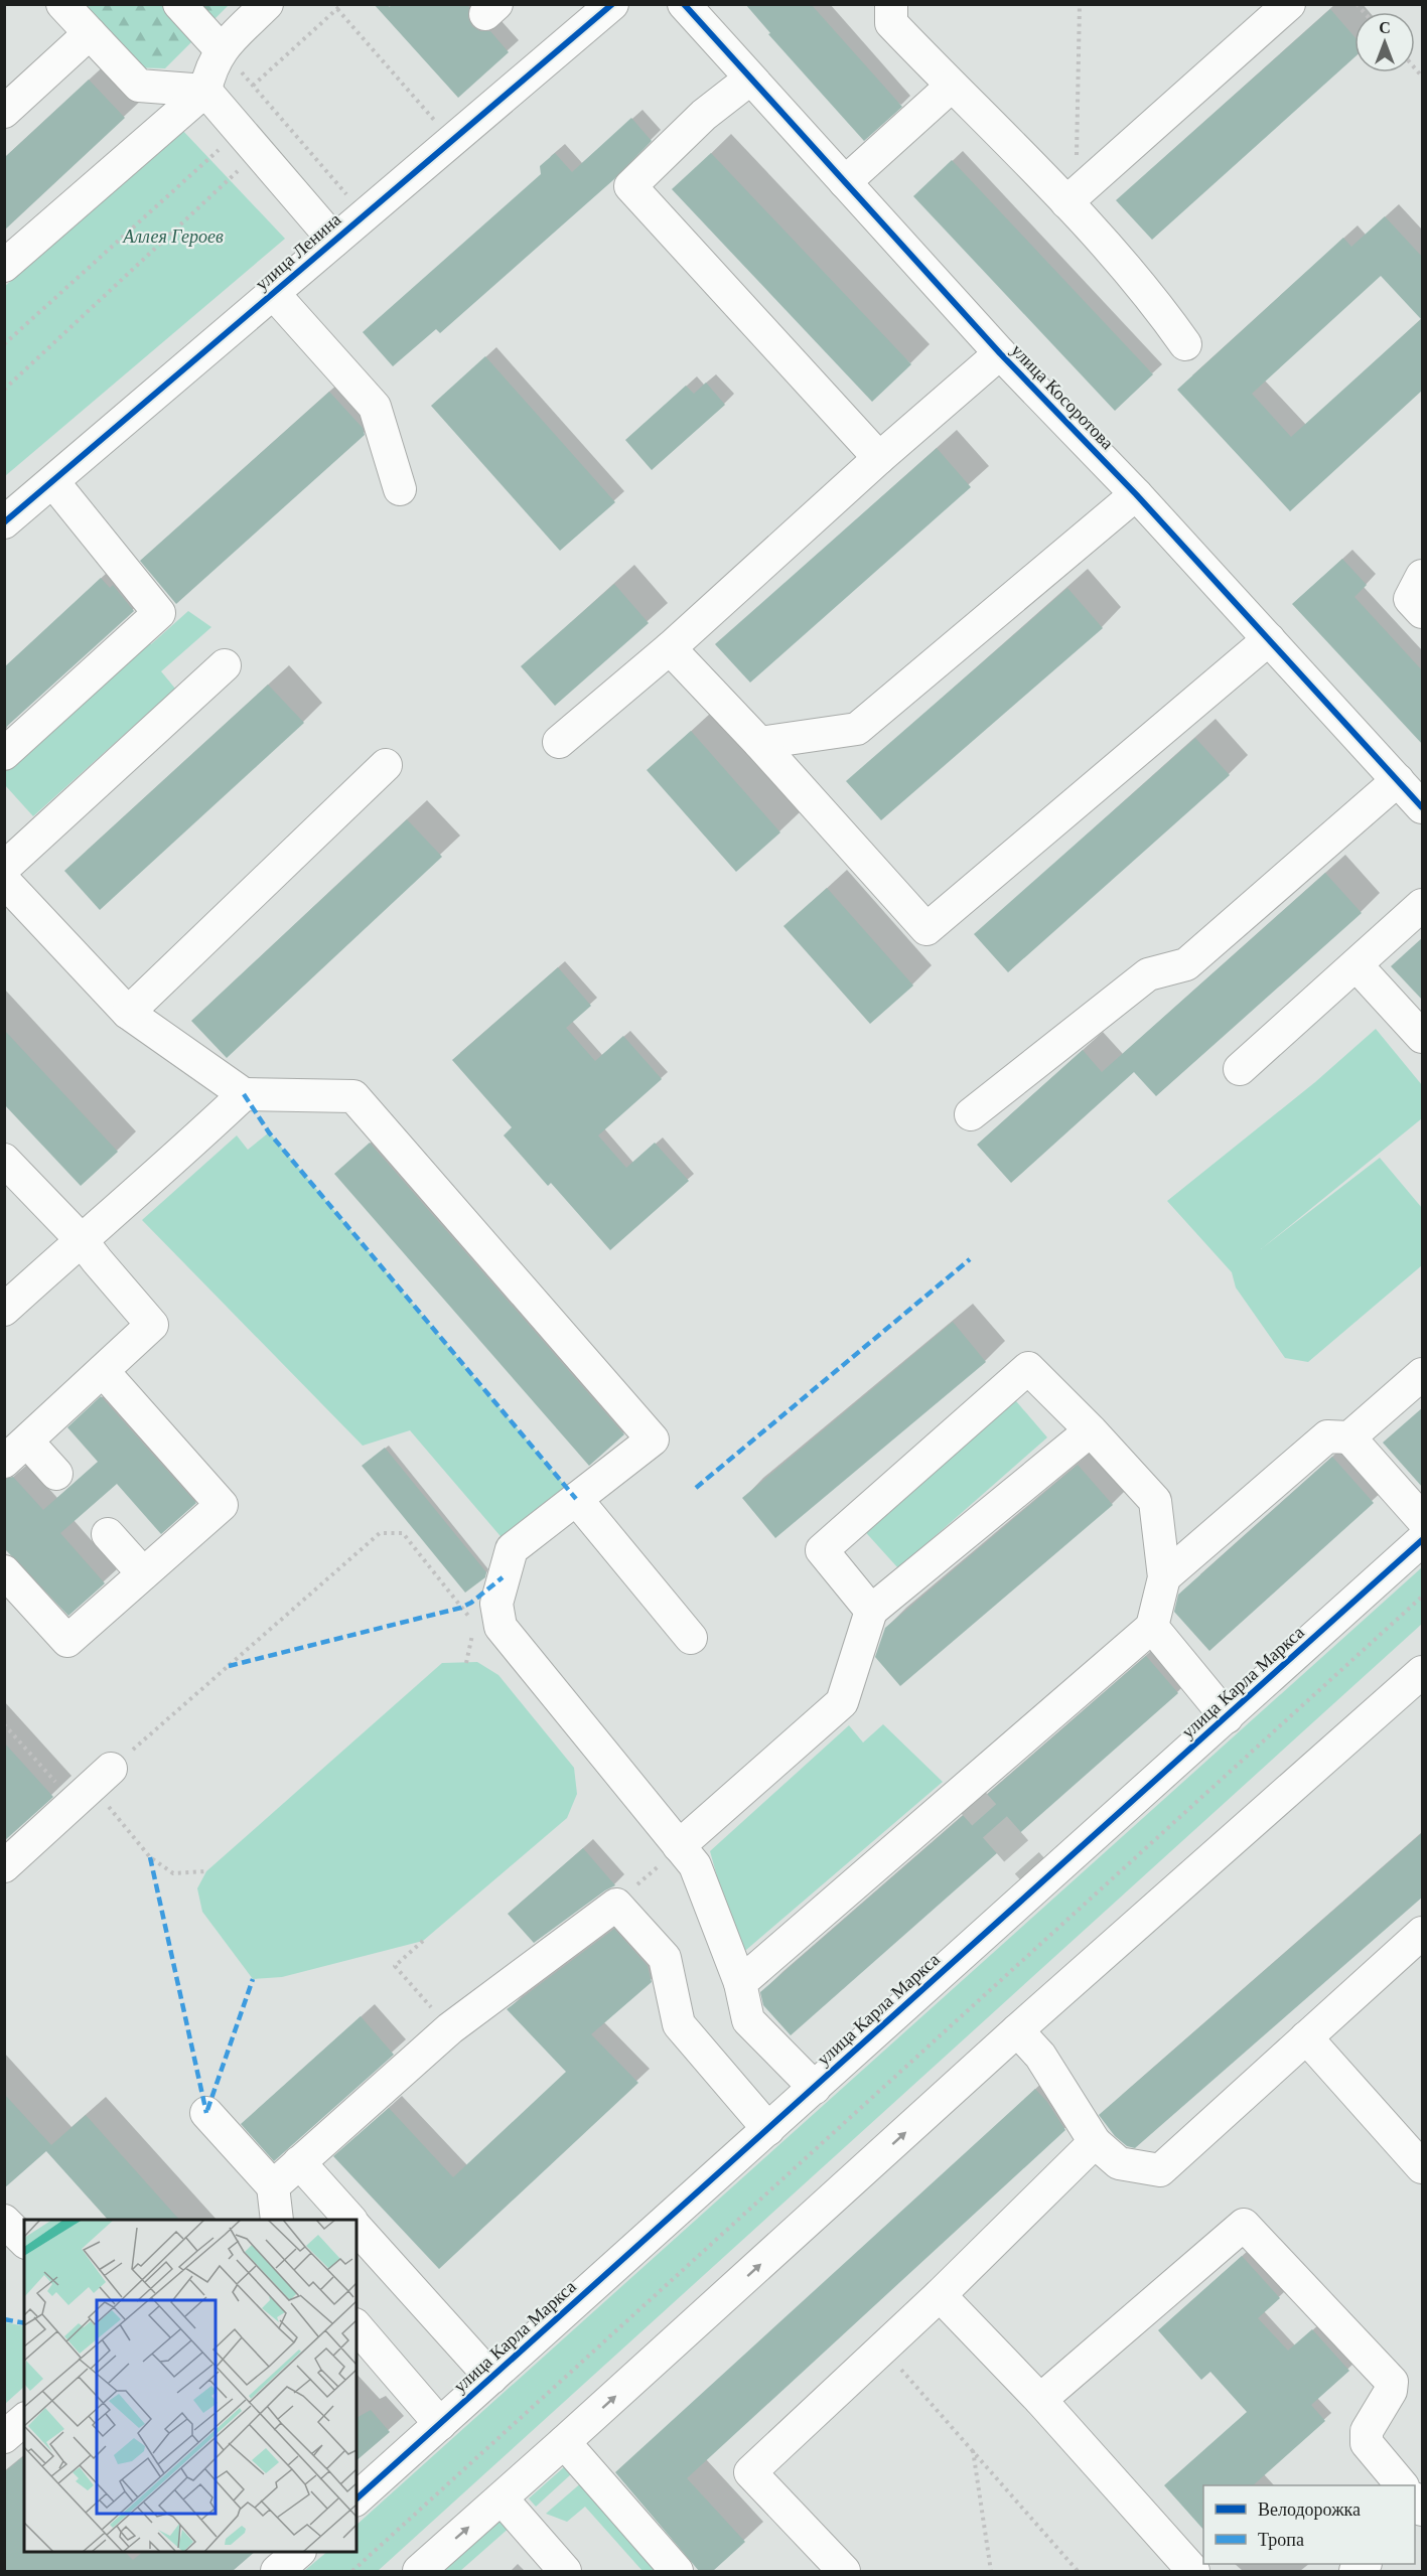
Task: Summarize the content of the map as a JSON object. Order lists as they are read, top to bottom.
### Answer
{
  "streets": {
    "street": ["улица Ленина", "улица Косоротова", "улица Карла Маркса"]
  },
  "parks": ["Аллея Героев"],
  "legend": ["Велодорожка", "Тропа"],
  "north": "top"
}
